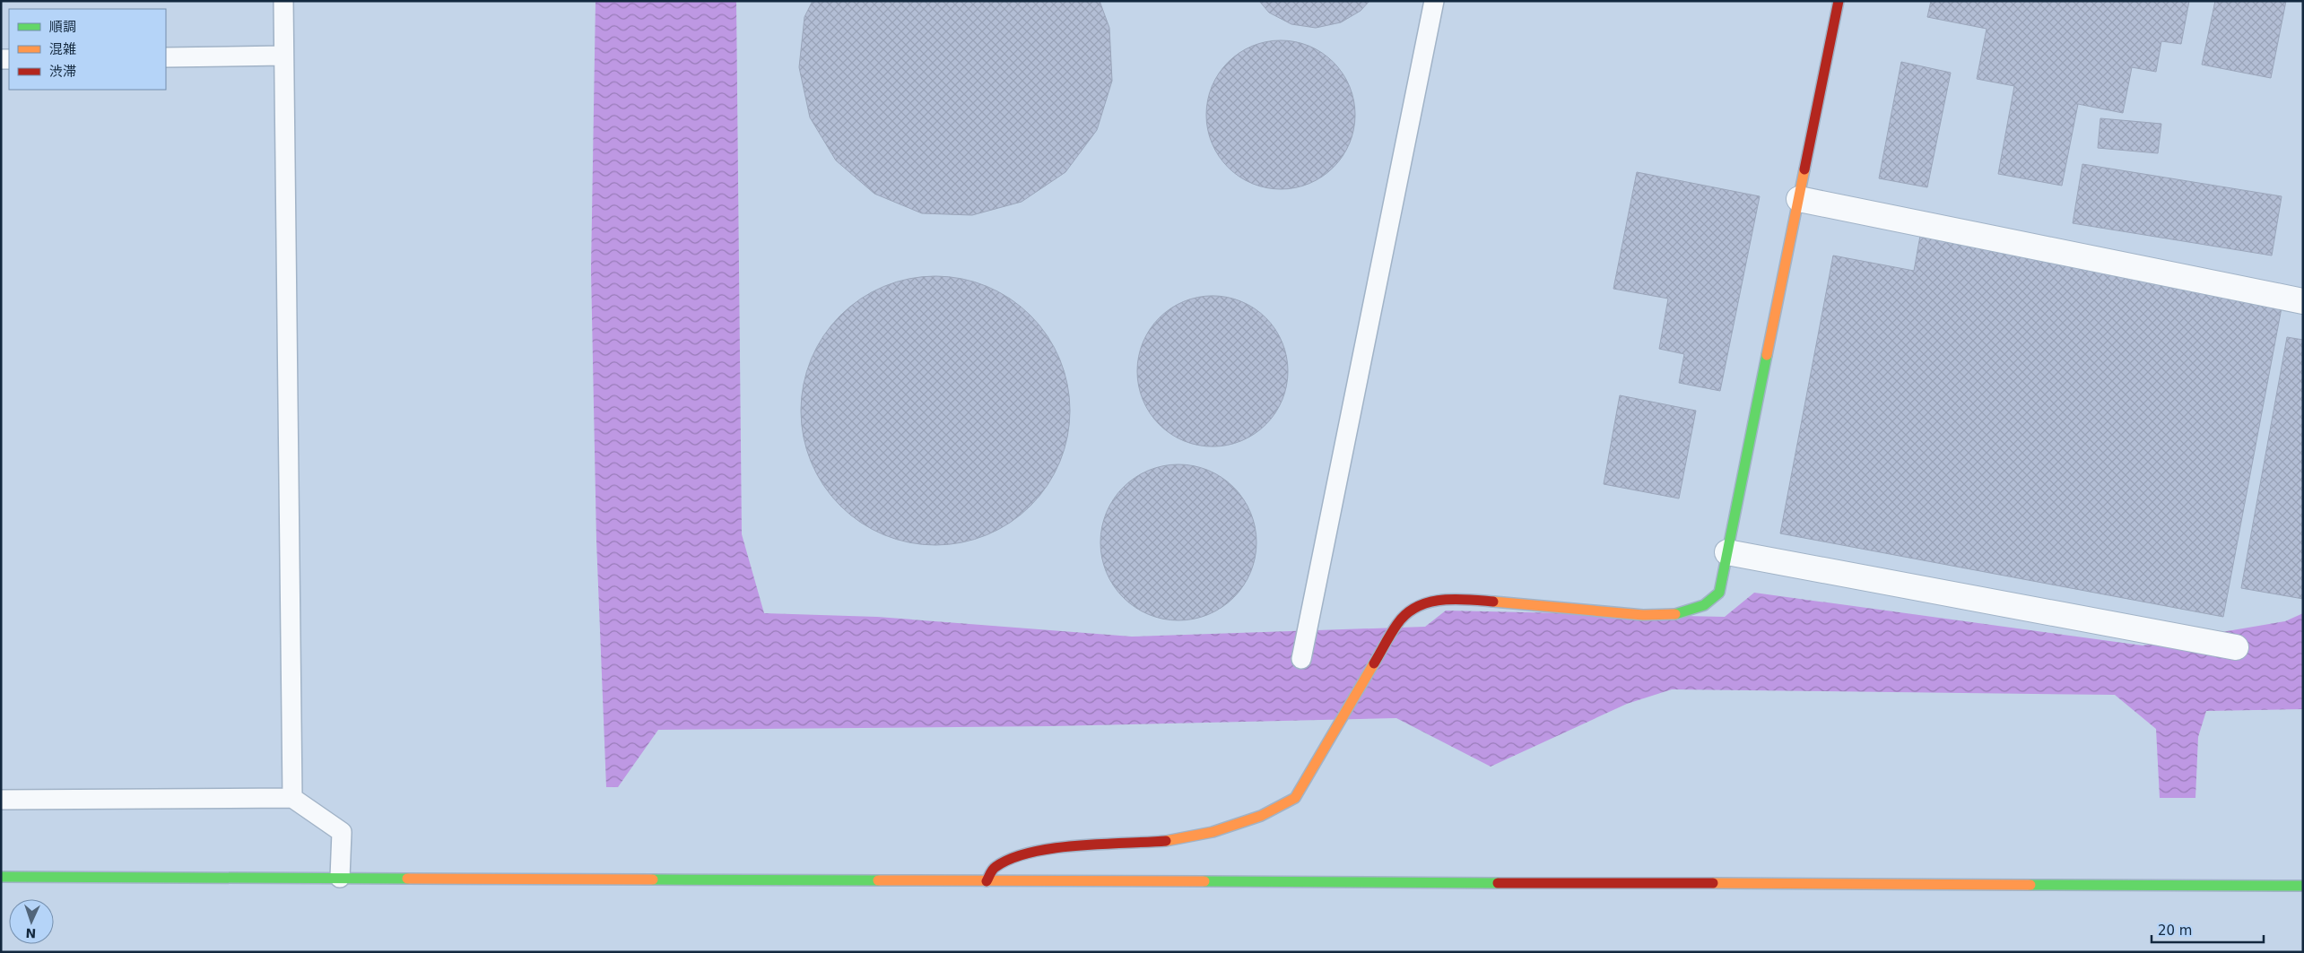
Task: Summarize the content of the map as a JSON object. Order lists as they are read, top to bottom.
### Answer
{
  "legend": ["順調", "混雑", "渋滞"],
  "scale_bar": "20 m",
  "north": "bottom"
}
